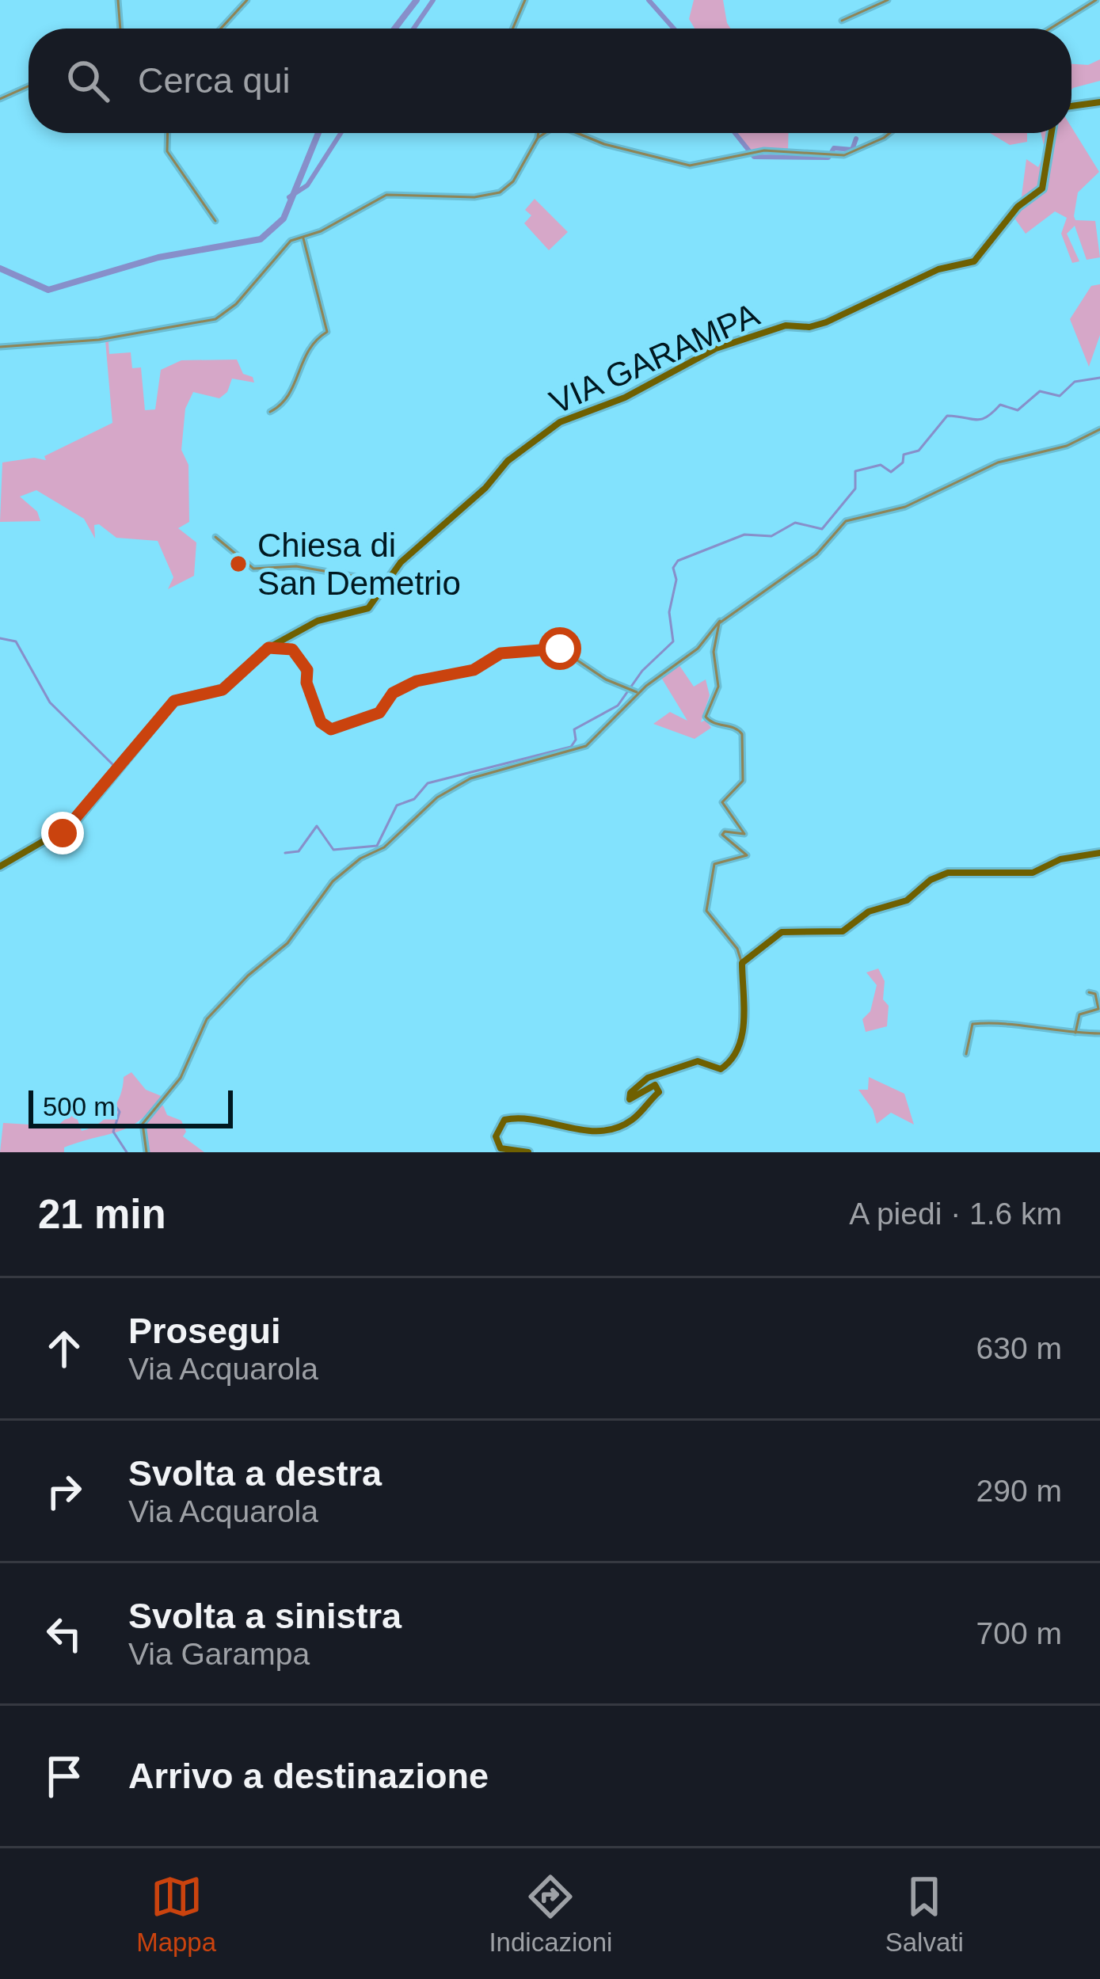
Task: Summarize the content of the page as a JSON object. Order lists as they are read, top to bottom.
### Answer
{
  "streets": {
    "street": ["VIA GARAMPA"]
  },
  "places": ["Chiesa di San Demetrio"],
  "scale_bar": "500 m",
  "page": {
    "search": "Cerca qui",
    "scale": "500 m",
    "heading": ["21 min", "A piedi · 1.6 km"],
    "list": [
      ["Prosegui", "Via Acquarola", "630 m"],
      ["Svolta a destra", "Via Acquarola", "290 m"],
      ["Svolta a sinistra", "Via Garampa", "700 m"],
      "Arrivo a destinazione"
    ],
    "nav": ["Mappa", "Indicazioni", "Salvati"]
  }
}
